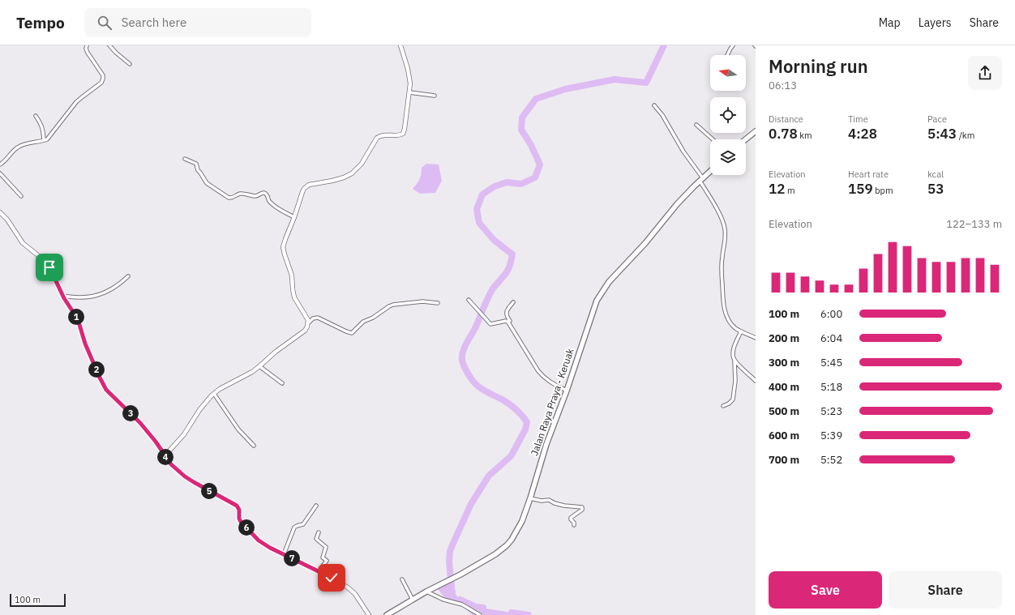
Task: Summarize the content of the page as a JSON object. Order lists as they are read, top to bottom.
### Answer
{
  "streets": {
    "main road": ["Jalan Raya Praya - Keruak"]
  },
  "scale_bar": "100 m",
  "north": "left",
  "page": {
    "header": "Tempo",
    "search": "Search here",
    "nav": ["Map", "Layers", "Share"],
    "heading": ["Morning run", "06:13"],
    "stats": [
      ["Distance", "0.78 km"],
      ["Time", "4:28"],
      ["Pace", "5:43 /km"],
      ["Elevation", "12 m"],
      ["Heart rate", "159 bpm"],
      ["kcal", "53"]
    ],
    "chart": ["Elevation", "122–133 m"],
    "list": [
      {
        "name": "100 m",
        "note": "6:00"
      },
      {
        "name": "200 m",
        "note": "6:04"
      },
      {
        "name": "300 m",
        "note": "5:45"
      },
      {
        "name": "400 m",
        "note": "5:18"
      },
      {
        "name": "500 m",
        "note": "5:23"
      },
      {
        "name": "600 m",
        "note": "5:39"
      },
      {
        "name": "700 m",
        "note": "5:52"
      }
    ],
    "pins": [
      "1",
      "2",
      "3",
      "4",
      "5",
      "6",
      "7"
    ],
    "buttons": ["Save", "Share"],
    "scale": "100 m"
  }
}
